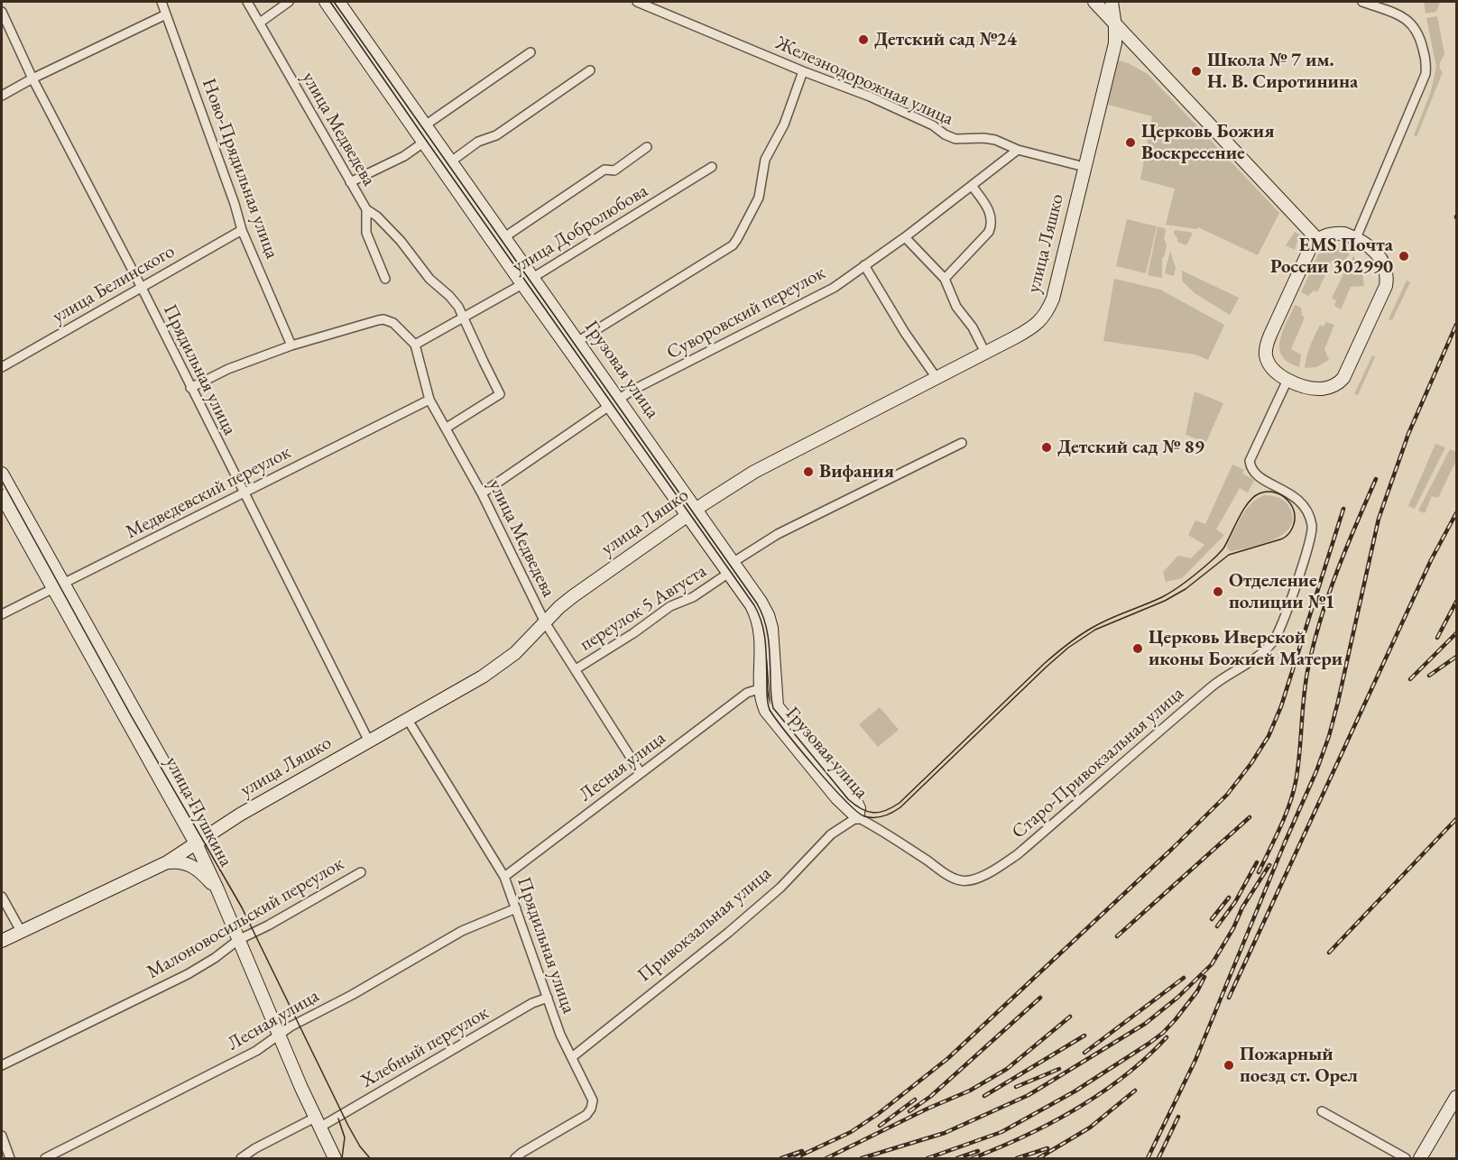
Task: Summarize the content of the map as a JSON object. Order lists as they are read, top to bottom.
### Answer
{
  "streets": {
    "street": [
      "Железнодорожная улица",
      "улица Медведева",
      "Ново-Прядильная улица",
      "улица Добролюбова",
      "улица Ляшко",
      "улица Белинского",
      "Суворовский переулок",
      "Прядильная улица",
      "Грузовая улица",
      "Медведевский переулок",
      "переулок 5 Августа",
      "Старо-Привокзальная улица",
      "Лесная улица",
      "улица Пушкина",
      "Малоновосильский переулок",
      "Привокзальная улица",
      "Хлебный переулок"
    ]
  },
  "crossings": [
    ["Железнодорожная улица", "улица Ляшко"],
    ["Железнодорожная улица", "Суворовский переулок"],
    ["улица Медведева", "улица Добролюбова"],
    ["улица Медведева", "улица Ляшко"],
    ["улица Медведева", "Суворовский переулок"],
    ["улица Медведева", "Медведевский переулок"],
    ["улица Медведева", "переулок 5 Августа"],
    ["улица Медведева", "Лесная улица"],
    ["Ново-Прядильная улица", "улица Белинского"],
    ["улица Добролюбова", "Грузовая улица"],
    ["улица Ляшко", "Прядильная улица"],
    ["улица Ляшко", "Грузовая улица"],
    ["улица Ляшко", "улица Пушкина"],
    ["улица Белинского", "Прядильная улица"],
    ["Суворовский переулок", "Грузовая улица"],
    ["Прядильная улица", "Медведевский переулок"],
    ["Прядильная улица", "Лесная улица"],
    ["Прядильная улица", "Привокзальная улица"],
    ["Прядильная улица", "Хлебный переулок"],
    ["Грузовая улица", "переулок 5 Августа"],
    ["Грузовая улица", "Старо-Привокзальная улица"],
    ["Грузовая улица", "Лесная улица"],
    ["Грузовая улица", "Привокзальная улица"],
    ["Медведевский переулок", "улица Пушкина"],
    ["Старо-Привокзальная улица", "Привокзальная улица"],
    ["Лесная улица", "улица Пушкина"],
    ["улица Пушкина", "Малоновосильский переулок"],
    ["улица Пушкина", "Хлебный переулок"]
  ],
  "places": [
    "Детский сад №24",
    "Школа № 7 им. Н. В. Сиротинина",
    "Церковь Божия Воскресение",
    "EMS Почта России 302990",
    "Детский сад № 89",
    "Вифания",
    "Отделение полиции №1",
    "Церковь Иверской иконы Божией Матери",
    "Пожарный поезд ст. Орел"
  ]
}
